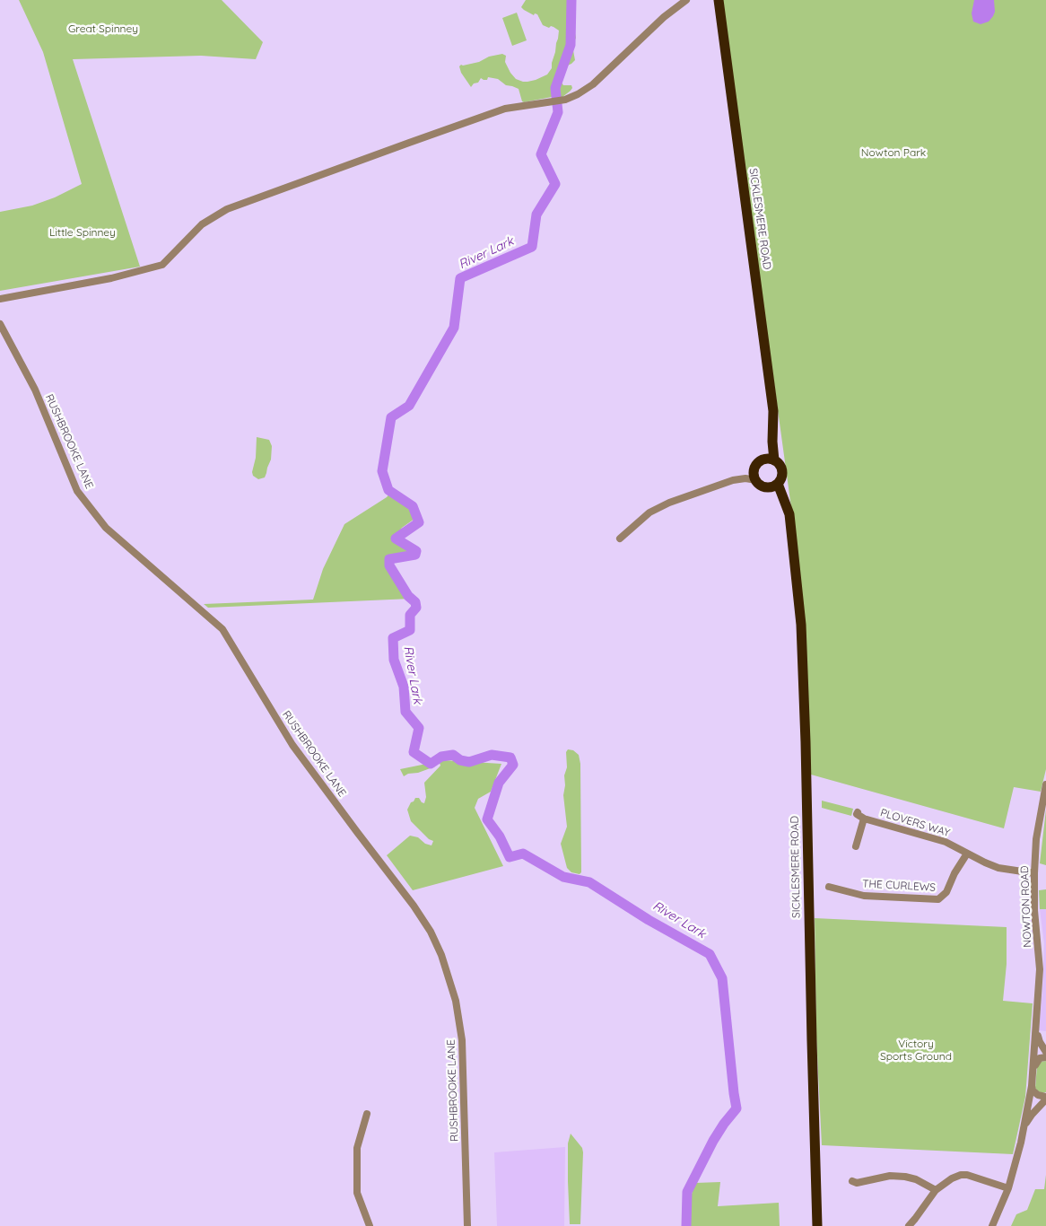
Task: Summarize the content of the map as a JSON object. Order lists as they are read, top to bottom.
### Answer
{
  "streets": {
    "highway": ["SICKLESMERE ROAD"],
    "street": [
      "RUSHBROOKE LANE",
      "PLOVERS WAY",
      "THE CURLEWS",
      "NOWTON ROAD"
    ]
  },
  "crossings": [
    ["PLOVERS WAY", "THE CURLEWS"],
    ["PLOVERS WAY", "NOWTON ROAD"]
  ],
  "water": ["River Lark"],
  "parks": [
    "Great Spinney",
    "Nowton Park",
    "Little Spinney",
    "Victory Sports Ground"
  ]
}
